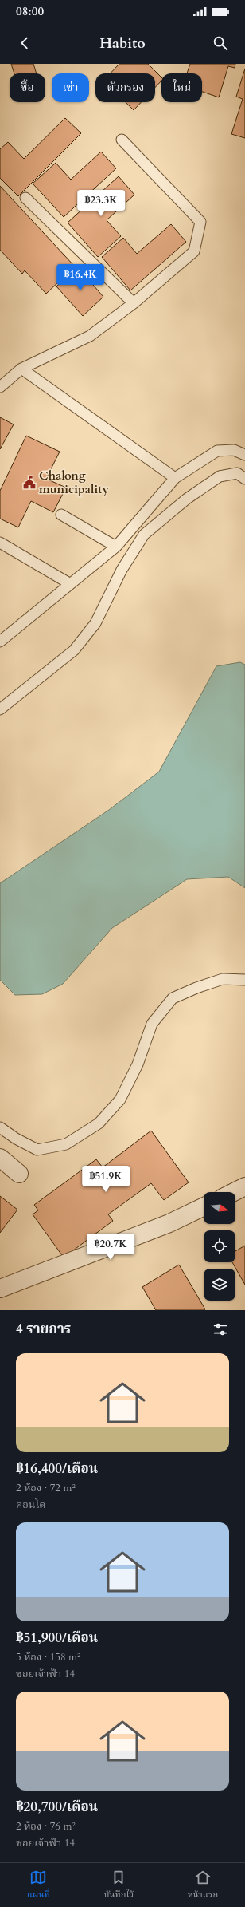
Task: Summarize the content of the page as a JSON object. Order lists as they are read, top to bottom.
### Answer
{
  "places": {
    "public building": ["Chalong municipality"]
  },
  "north": "right",
  "page": {
    "status": "08:00",
    "header": "Habito",
    "chip": [
      "ซื้อ",
      "เช่า",
      "ตัวกรอง",
      "ใหม่"
    ],
    "price": [
      "฿23.3K",
      "฿16.4K",
      "฿51.9K",
      "฿20.7K"
    ],
    "heading": "4 รายการ",
    "list": [
      {
        "name": "฿16,400/เดือน",
        "note": "2 ห้อง · 72 m² · คอนโด"
      },
      {
        "name": "฿51,900/เดือน",
        "note": "5 ห้อง · 158 m² · ซอยเจ้าฟ้า 14"
      },
      {
        "name": "฿20,700/เดือน",
        "note": "2 ห้อง · 76 m² · ซอยเจ้าฟ้า 14"
      }
    ],
    "tabs": ["แผนที่", "บันทึกไว้", "หน้าแรก"]
  }
}
